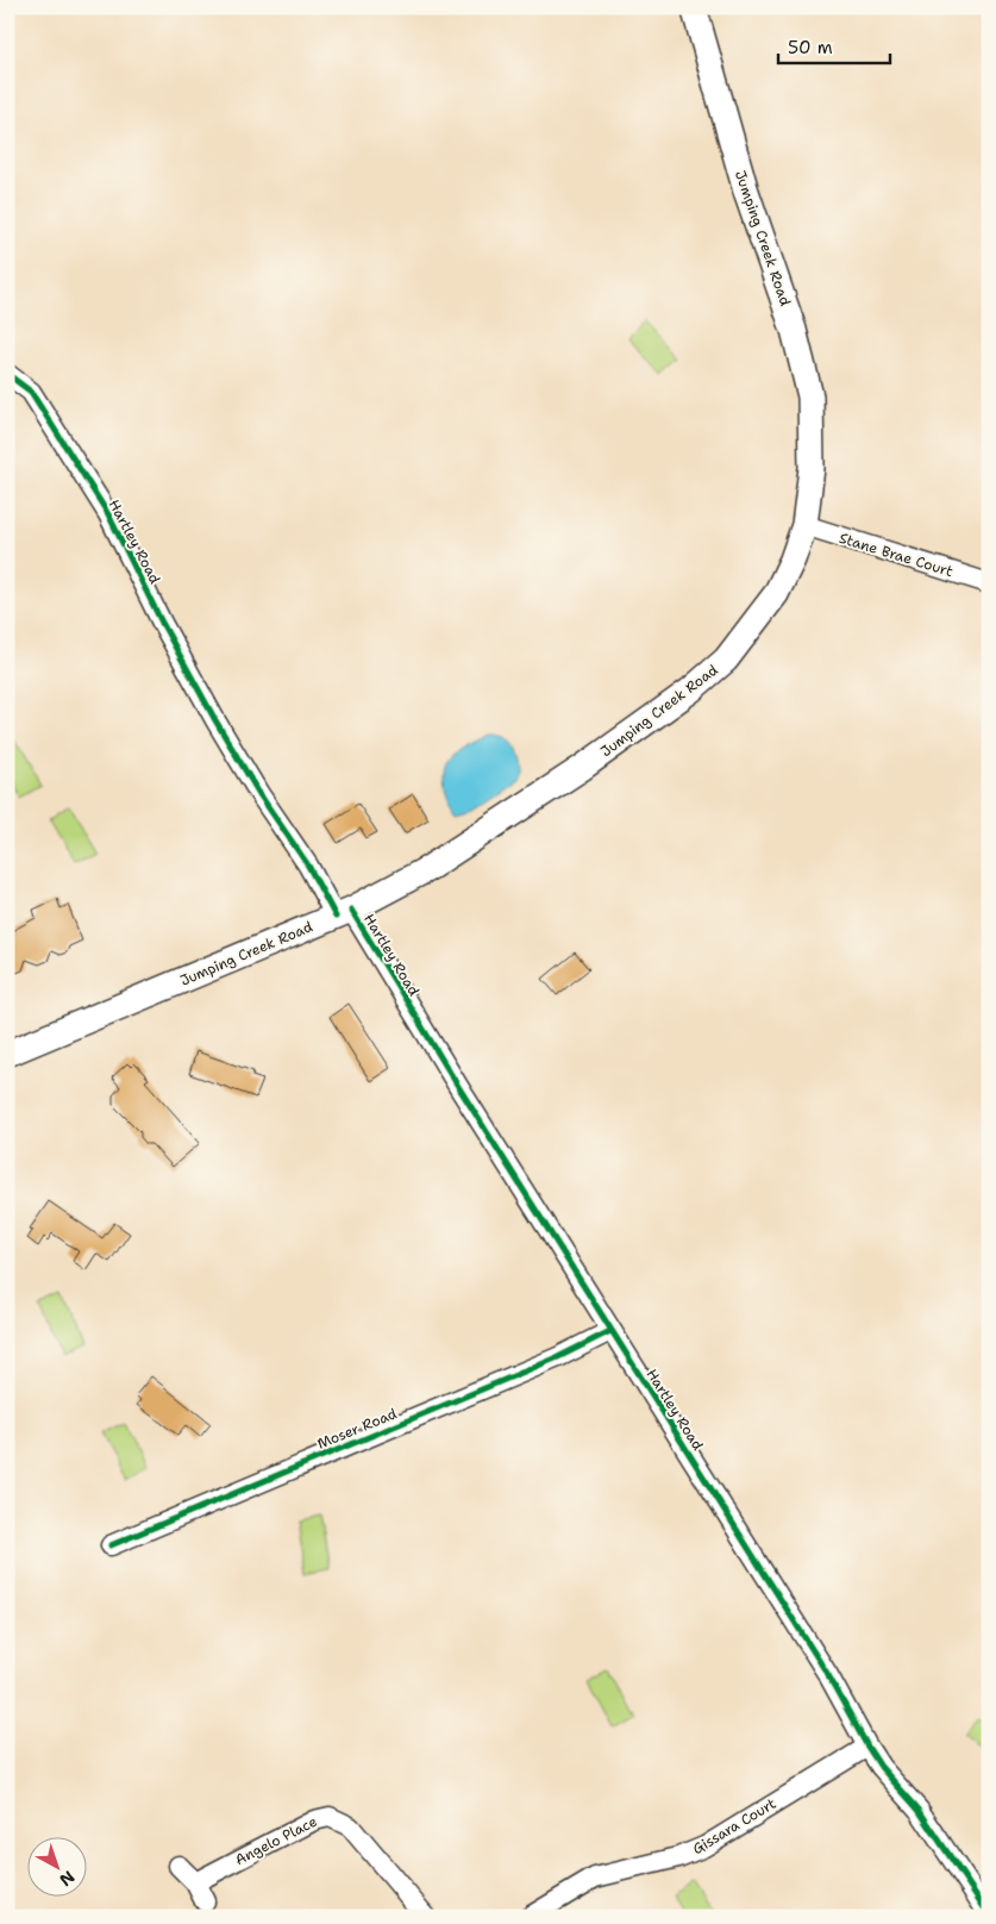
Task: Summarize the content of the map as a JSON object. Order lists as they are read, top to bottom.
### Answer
{
  "streets": {
    "main road": ["Jumping Creek Road"],
    "street": [
      "Hartley Road",
      "Stane Brae Court",
      "Moser Road",
      "Gissara Court",
      "Angelo Place"
    ]
  },
  "crossings": [
    ["Jumping Creek Road", "Hartley Road"],
    ["Jumping Creek Road", "Stane Brae Court"],
    ["Hartley Road", "Moser Road"],
    ["Hartley Road", "Gissara Court"]
  ],
  "scale_bar": "50 m",
  "north": "bottom right"
}
